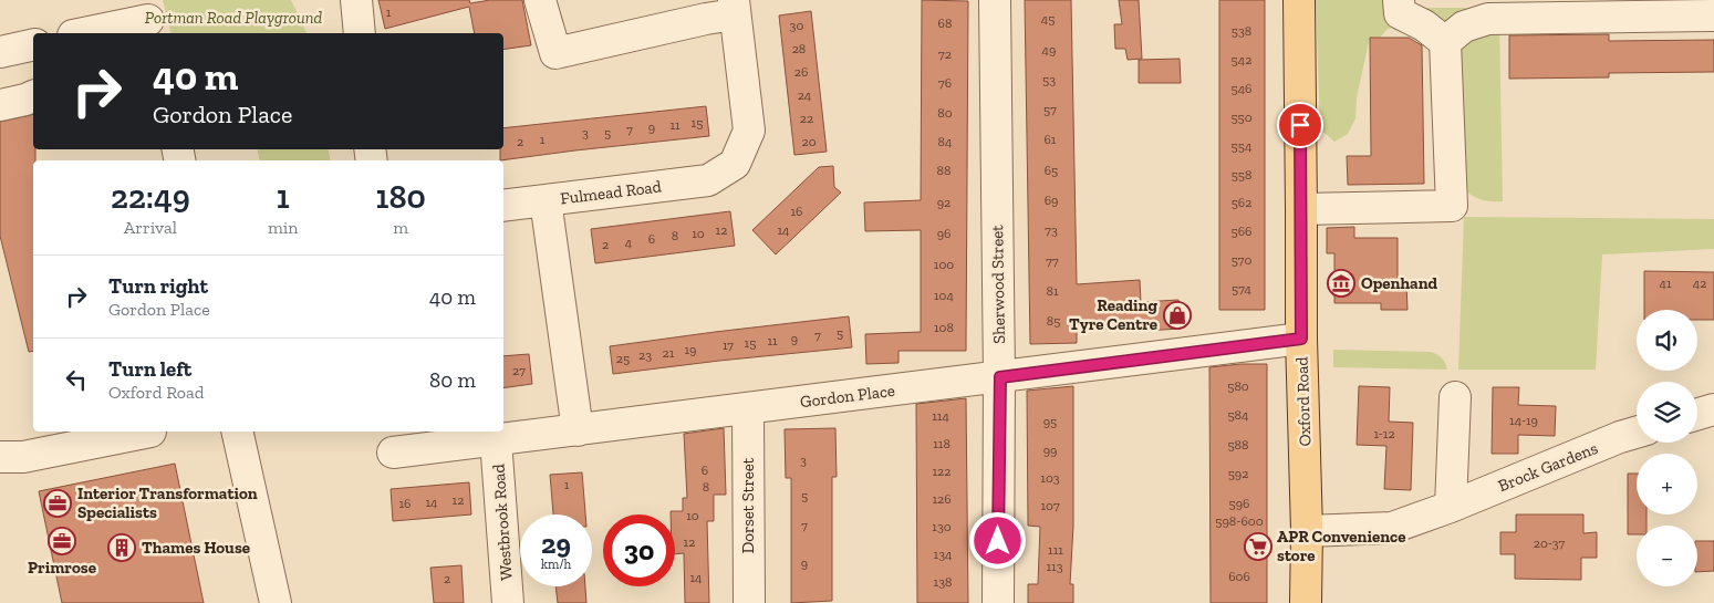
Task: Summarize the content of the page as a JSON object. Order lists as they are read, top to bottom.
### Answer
{
  "streets": {
    "main road": ["Oxford Road"],
    "street": [
      "Fulmead Road",
      "Sherwood Street",
      "Gordon Place",
      "Brock Gardens",
      "Dorset Street",
      "Westbrook Road"
    ]
  },
  "crossings": [
    ["Fulmead Road", "Gordon Place"],
    ["Sherwood Street", "Gordon Place"],
    ["Gordon Place", "Oxford Road"],
    ["Gordon Place", "Dorset Street"],
    ["Gordon Place", "Westbrook Road"],
    ["Oxford Road", "Brock Gardens"]
  ],
  "parks": ["Portman Road Playground"],
  "places": {
    "museum": ["Openhand"],
    "shop": ["Reading Tyre Centre"],
    "office": ["Interior Transformation Specialists", "Primrose"],
    "supermarket": ["APR Convenience store"],
    "building": ["Thames House"]
  },
  "house_numbers": [
    "1",
    "45",
    "68",
    "30",
    "538",
    "28",
    "49",
    "72",
    "542",
    "26",
    "53",
    "76",
    "546",
    "24",
    "57",
    "80",
    "550",
    "22",
    "15",
    "11",
    "9",
    "7",
    "3",
    "5",
    "1",
    "61",
    "2",
    "20",
    "84",
    "554",
    "88",
    "65",
    "558",
    "69",
    "92",
    "562",
    "16",
    "12",
    "14",
    "73",
    "566",
    "10",
    "96",
    "8",
    "6",
    "4",
    "2",
    "570",
    "77",
    "100",
    "41",
    "42",
    "574",
    "81",
    "104",
    "85",
    "108",
    "5",
    "7",
    "9",
    "11",
    "15",
    "17",
    "19",
    "21",
    "23",
    "25",
    "27",
    "580",
    "584",
    "114",
    "14-19",
    "95",
    "1-12",
    "118",
    "588",
    "99",
    "3",
    "6",
    "122",
    "592",
    "103",
    "1",
    "8",
    "5",
    "126",
    "12",
    "14",
    "16",
    "596",
    "107",
    "10",
    "598-600",
    "7",
    "130",
    "12",
    "20-37",
    "111",
    "134",
    "9",
    "113",
    "606",
    "14",
    "2",
    "138"
  ],
  "page": {
    "turn": ["40 m", "Gordon Place"],
    "eta": [
      "22:49",
      "Arrival",
      "1",
      "min",
      "180",
      "m"
    ],
    "list": [
      {
        "name": "Turn right",
        "note": "Gordon Place",
        "value": "40 m"
      },
      {
        "name": "Turn left",
        "note": "Oxford Road",
        "value": "80 m"
      }
    ],
    "map_buttons": ["+", "−"],
    "speed": "29 km/h",
    "limit": "30"
  }
}
